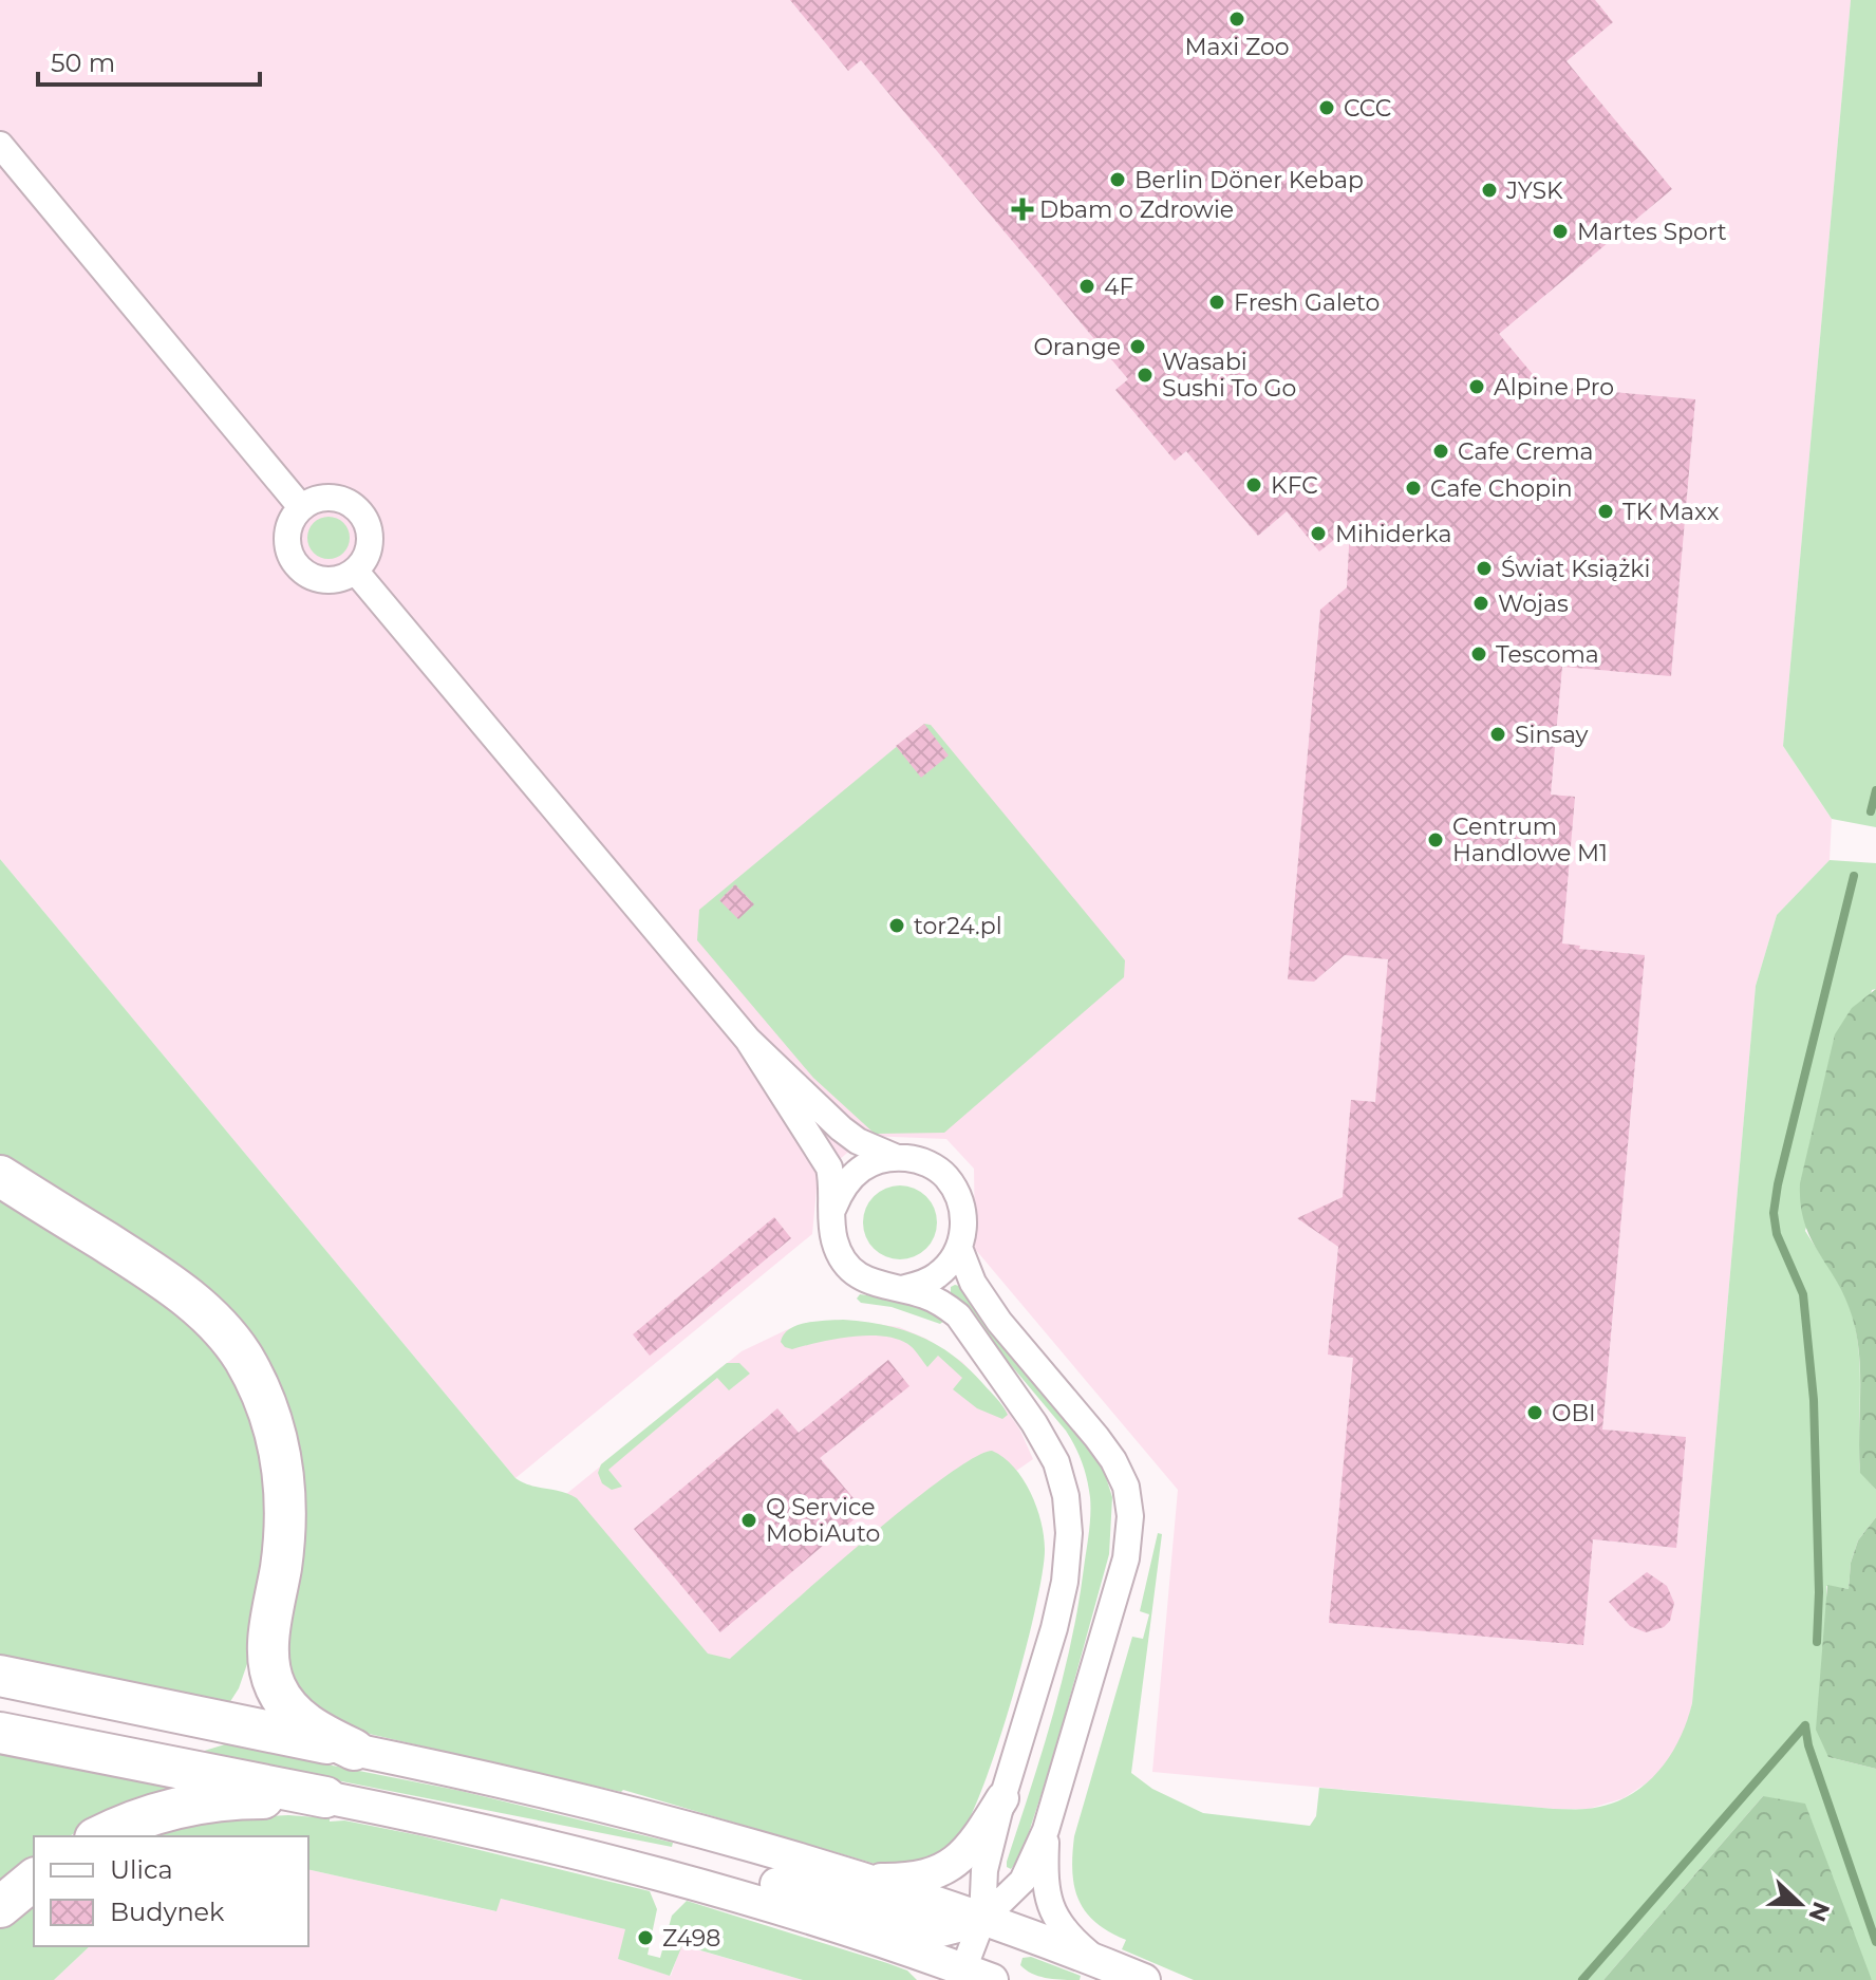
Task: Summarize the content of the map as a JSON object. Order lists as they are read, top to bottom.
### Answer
{
  "places": {
    "other": [
      "Maxi Zoo",
      "CCC",
      "Berlin Döner Kebap",
      "JYSK",
      "Martes Sport",
      "4F",
      "Fresh Galeto",
      "Orange",
      "Wasabi Sushi To Go",
      "Alpine Pro",
      "Cafe Crema",
      "KFC",
      "Cafe Chopin",
      "TK Maxx",
      "Mihiderka",
      "Świat Książki",
      "Wojas",
      "Tescoma",
      "Sinsay",
      "Centrum Handlowe M1",
      "tor24.pl",
      "OBI",
      "Q Service MobiAuto",
      "Z498"
    ],
    "health": ["Dbam o Zdrowie"]
  },
  "legend": ["Ulica", "Budynek"],
  "scale_bar": "50 m",
  "north": "right"
}
